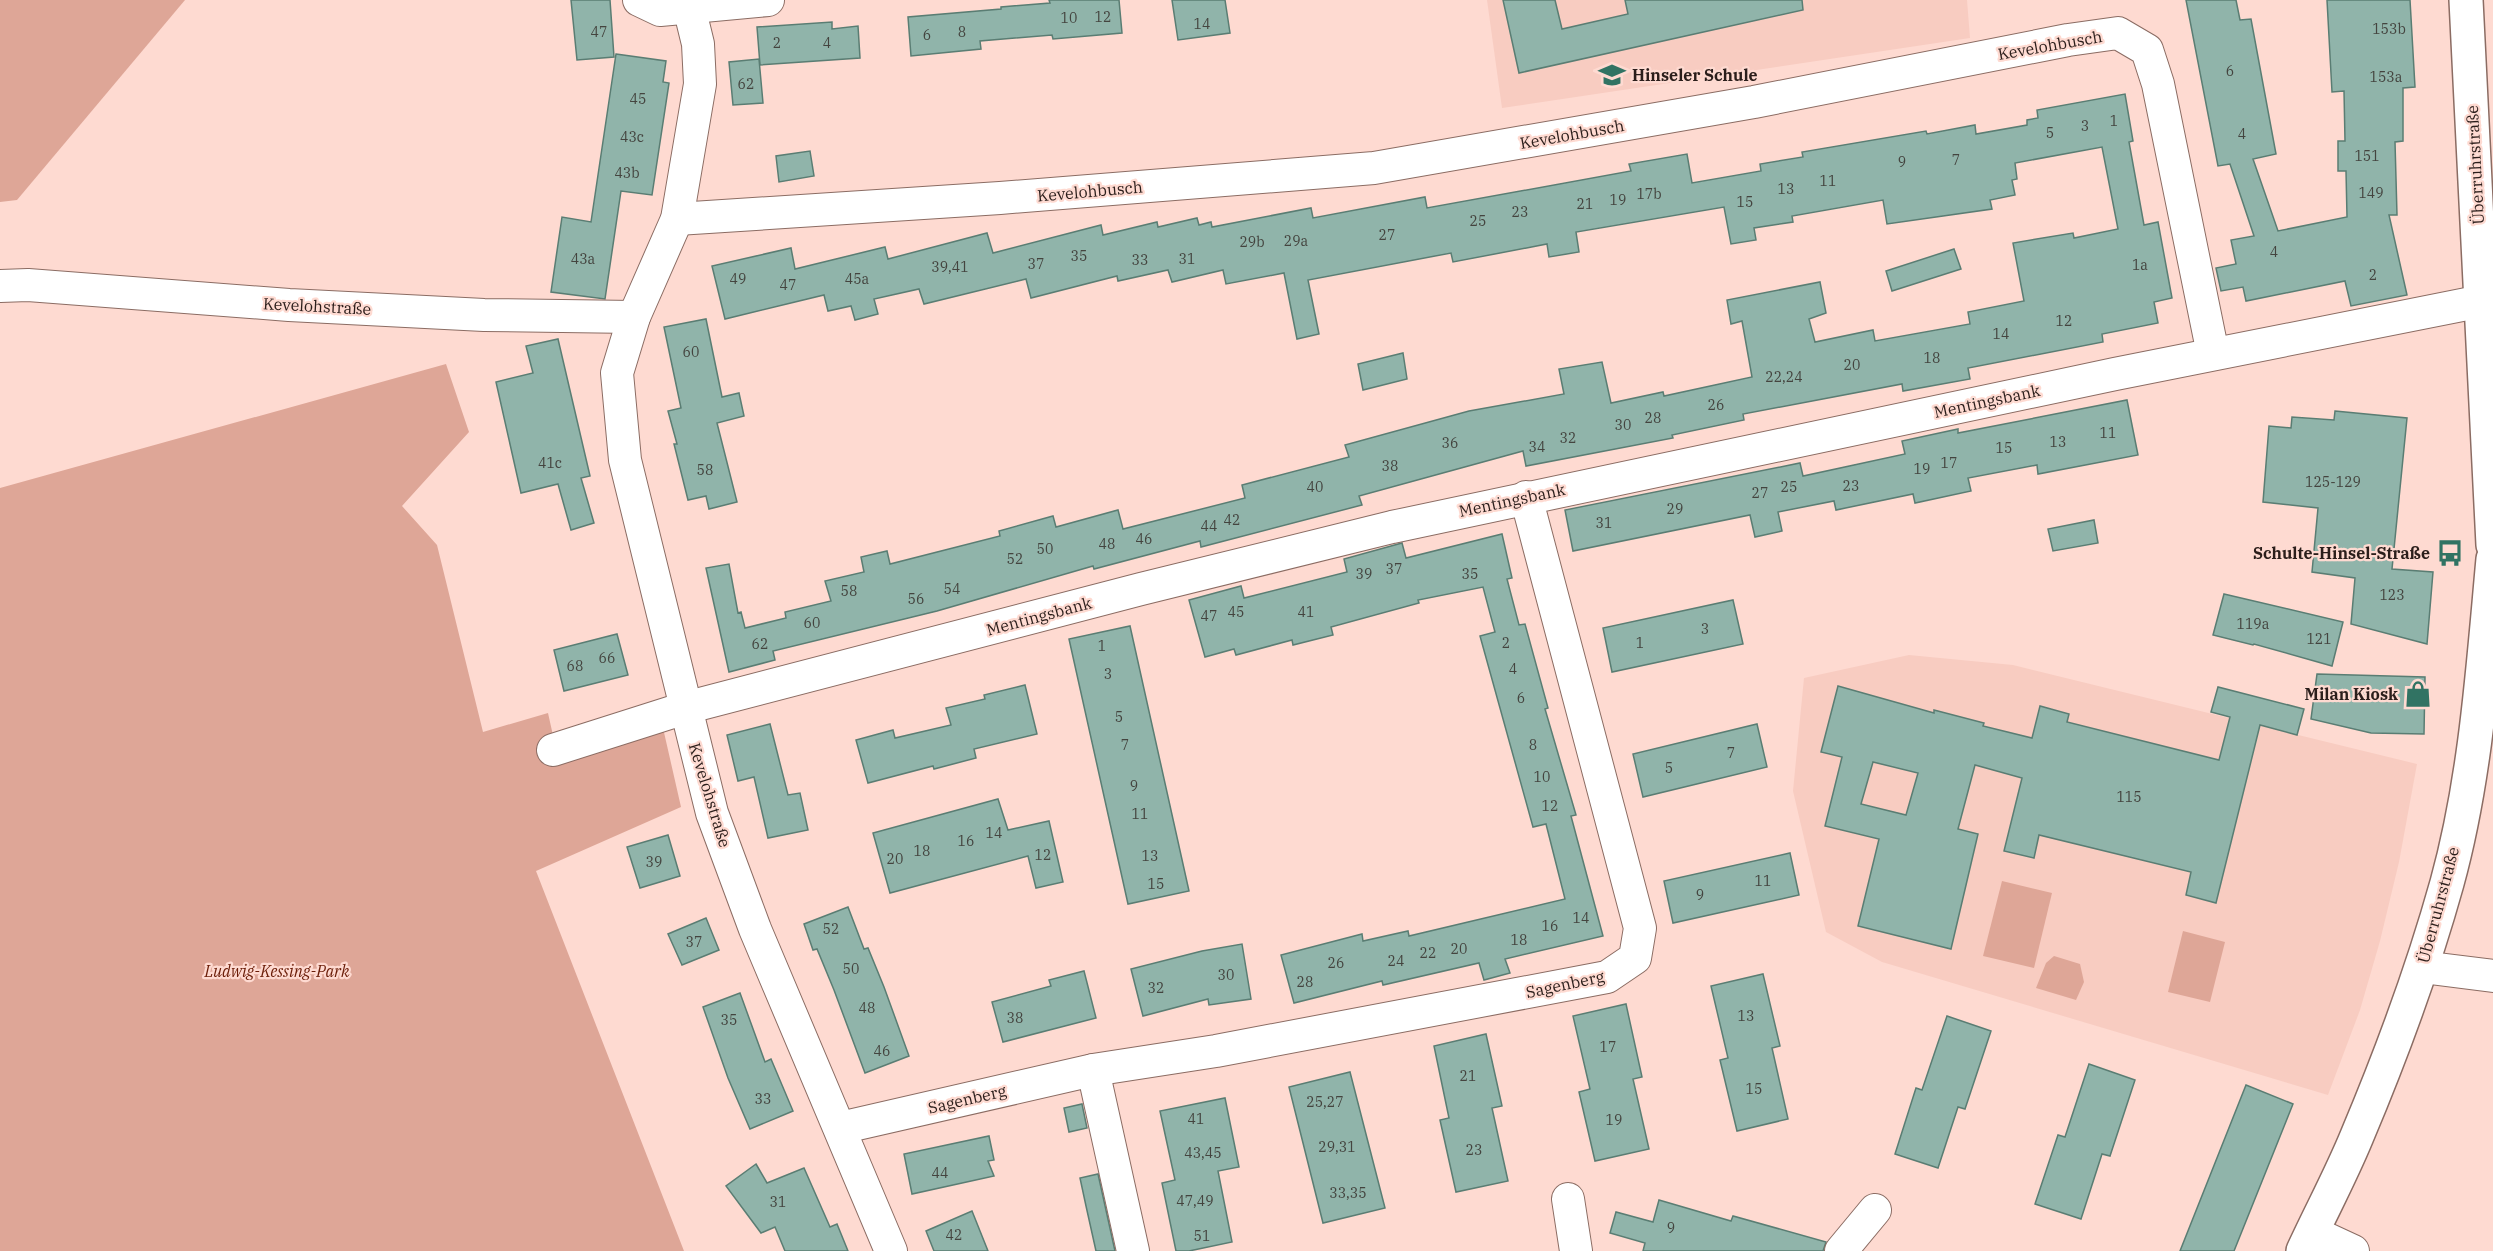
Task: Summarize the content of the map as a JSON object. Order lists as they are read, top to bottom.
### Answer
{
  "streets": {
    "main road": ["Überruhrstraße"],
    "street": [
      "Kevelohbusch",
      "Kevelohstraße",
      "Mentingsbank",
      "Sagenberg"
    ]
  },
  "crossings": [
    ["Kevelohbusch", "Kevelohstraße"],
    ["Kevelohbusch", "Mentingsbank"],
    ["Überruhrstraße", "Mentingsbank"],
    ["Kevelohstraße", "Mentingsbank"],
    ["Kevelohstraße", "Sagenberg"],
    ["Mentingsbank", "Sagenberg"]
  ],
  "parks": ["Ludwig-Kessing-Park"],
  "places": {
    "school or university": ["Hinseler Schule"],
    "bus stop": ["Schulte-Hinsel-Straße"],
    "shop": ["Milan Kiosk"]
  },
  "house_numbers": [
    "12",
    "10",
    "14",
    "153b",
    "47",
    "8",
    "6",
    "2",
    "4",
    "6",
    "153a",
    "62",
    "45",
    "1",
    "3",
    "5",
    "4",
    "43c",
    "151",
    "7",
    "9",
    "43b",
    "11",
    "13",
    "149",
    "17b",
    "19",
    "15",
    "21",
    "23",
    "25",
    "27",
    "29a",
    "29b",
    "4",
    "35",
    "43a",
    "31",
    "33",
    "37",
    "1a",
    "39,41",
    "2",
    "49",
    "45a",
    "47",
    "12",
    "14",
    "60",
    "18",
    "20",
    "22,24",
    "26",
    "28",
    "30",
    "11",
    "32",
    "13",
    "36",
    "34",
    "15",
    "41c",
    "17",
    "38",
    "19",
    "58",
    "125-129",
    "23",
    "40",
    "25",
    "27",
    "29",
    "42",
    "31",
    "44",
    "46",
    "48",
    "50",
    "52",
    "37",
    "39",
    "35",
    "54",
    "58",
    "123",
    "56",
    "45",
    "41",
    "47",
    "60",
    "119a",
    "3",
    "121",
    "2",
    "1",
    "62",
    "1",
    "66",
    "68",
    "4",
    "3",
    "6",
    "5",
    "7",
    "8",
    "7",
    "5",
    "10",
    "9",
    "115",
    "12",
    "11",
    "14",
    "16",
    "18",
    "12",
    "13",
    "20",
    "39",
    "11",
    "15",
    "9",
    "14",
    "16",
    "52",
    "18",
    "37",
    "20",
    "22",
    "24",
    "26",
    "50",
    "30",
    "28",
    "32",
    "48",
    "13",
    "38",
    "35",
    "17",
    "46",
    "21",
    "15",
    "33",
    "25,27",
    "41",
    "19",
    "29,31",
    "23",
    "43,45",
    "44",
    "33,35",
    "47,49",
    "31",
    "9",
    "42",
    "51"
  ]
}
